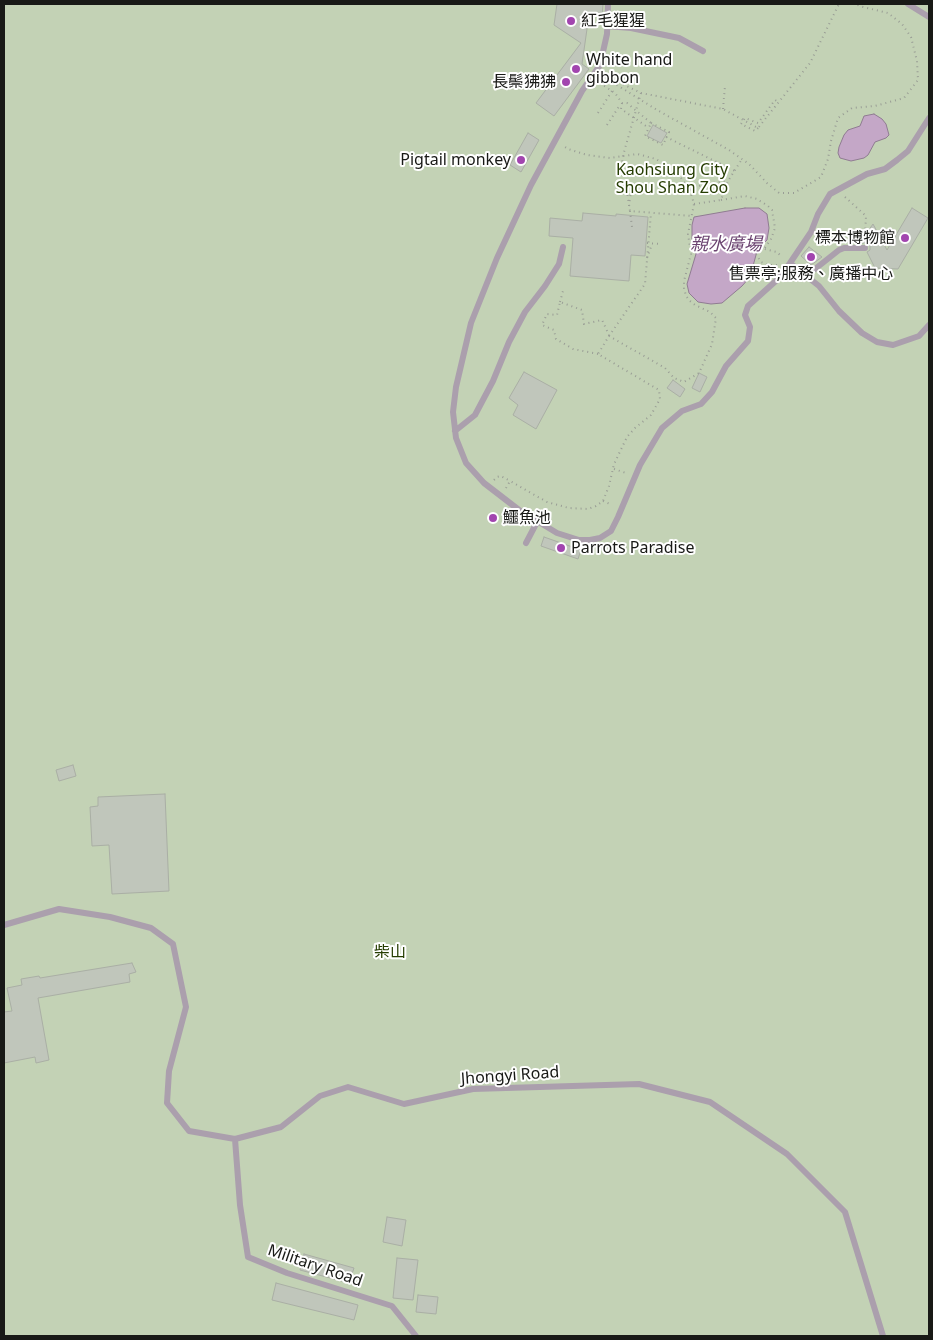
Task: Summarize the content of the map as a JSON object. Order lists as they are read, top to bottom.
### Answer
{
  "streets": {
    "lane": ["Jhongyi Road", "Military Road"]
  },
  "crossings": [
    ["Jhongyi Road", "Military Road"]
  ],
  "water": ["親水廣場"],
  "parks": ["Kaohsiung City Shou Shan Zoo", "柴山"],
  "places": [
    "紅毛猩猩",
    "White hand gibbon",
    "長鬃狒狒",
    "Pigtail monkey",
    "標本博物館",
    "售票亭;服務、廣播中心",
    "鱷魚池",
    "Parrots Paradise"
  ]
}
